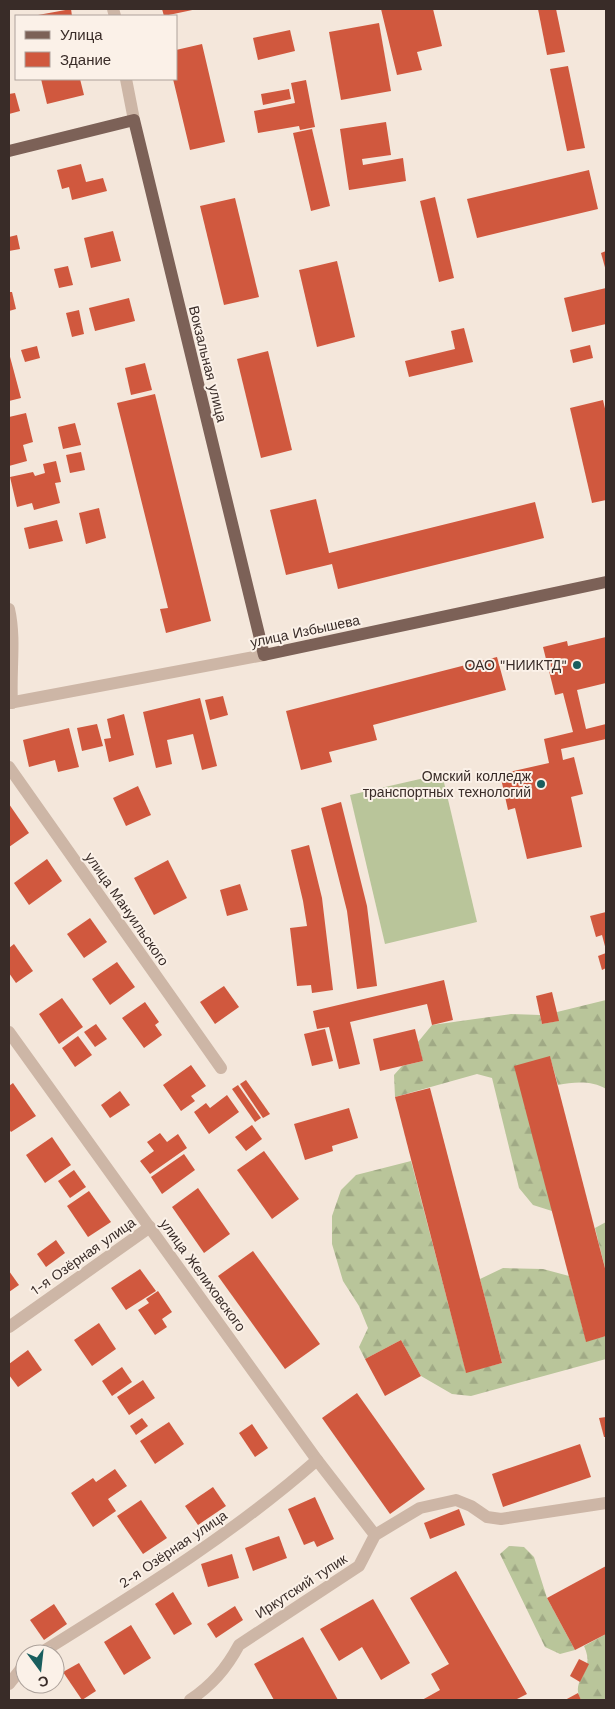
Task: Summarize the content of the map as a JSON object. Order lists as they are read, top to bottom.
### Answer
{
  "streets": {
    "main road": ["Вокзальная улица", "улица Избышева"],
    "street": [
      "улица Мануильского",
      "1-я Озёрная улица",
      "улица Желиховского",
      "2-я Озёрная улица",
      "Иркутский тупик"
    ]
  },
  "crossings": [
    ["Вокзальная улица", "улица Избышева"],
    ["1-я Озёрная улица", "улица Желиховского"],
    ["улица Желиховского", "2-я Озёрная улица"],
    ["улица Желиховского", "Иркутский тупик"]
  ],
  "places": ["ОАО \"НИИКТД\"", "Омский колледж транспортных технологий"],
  "legend": ["Улица", "Здание"],
  "north": "bottom"
}
